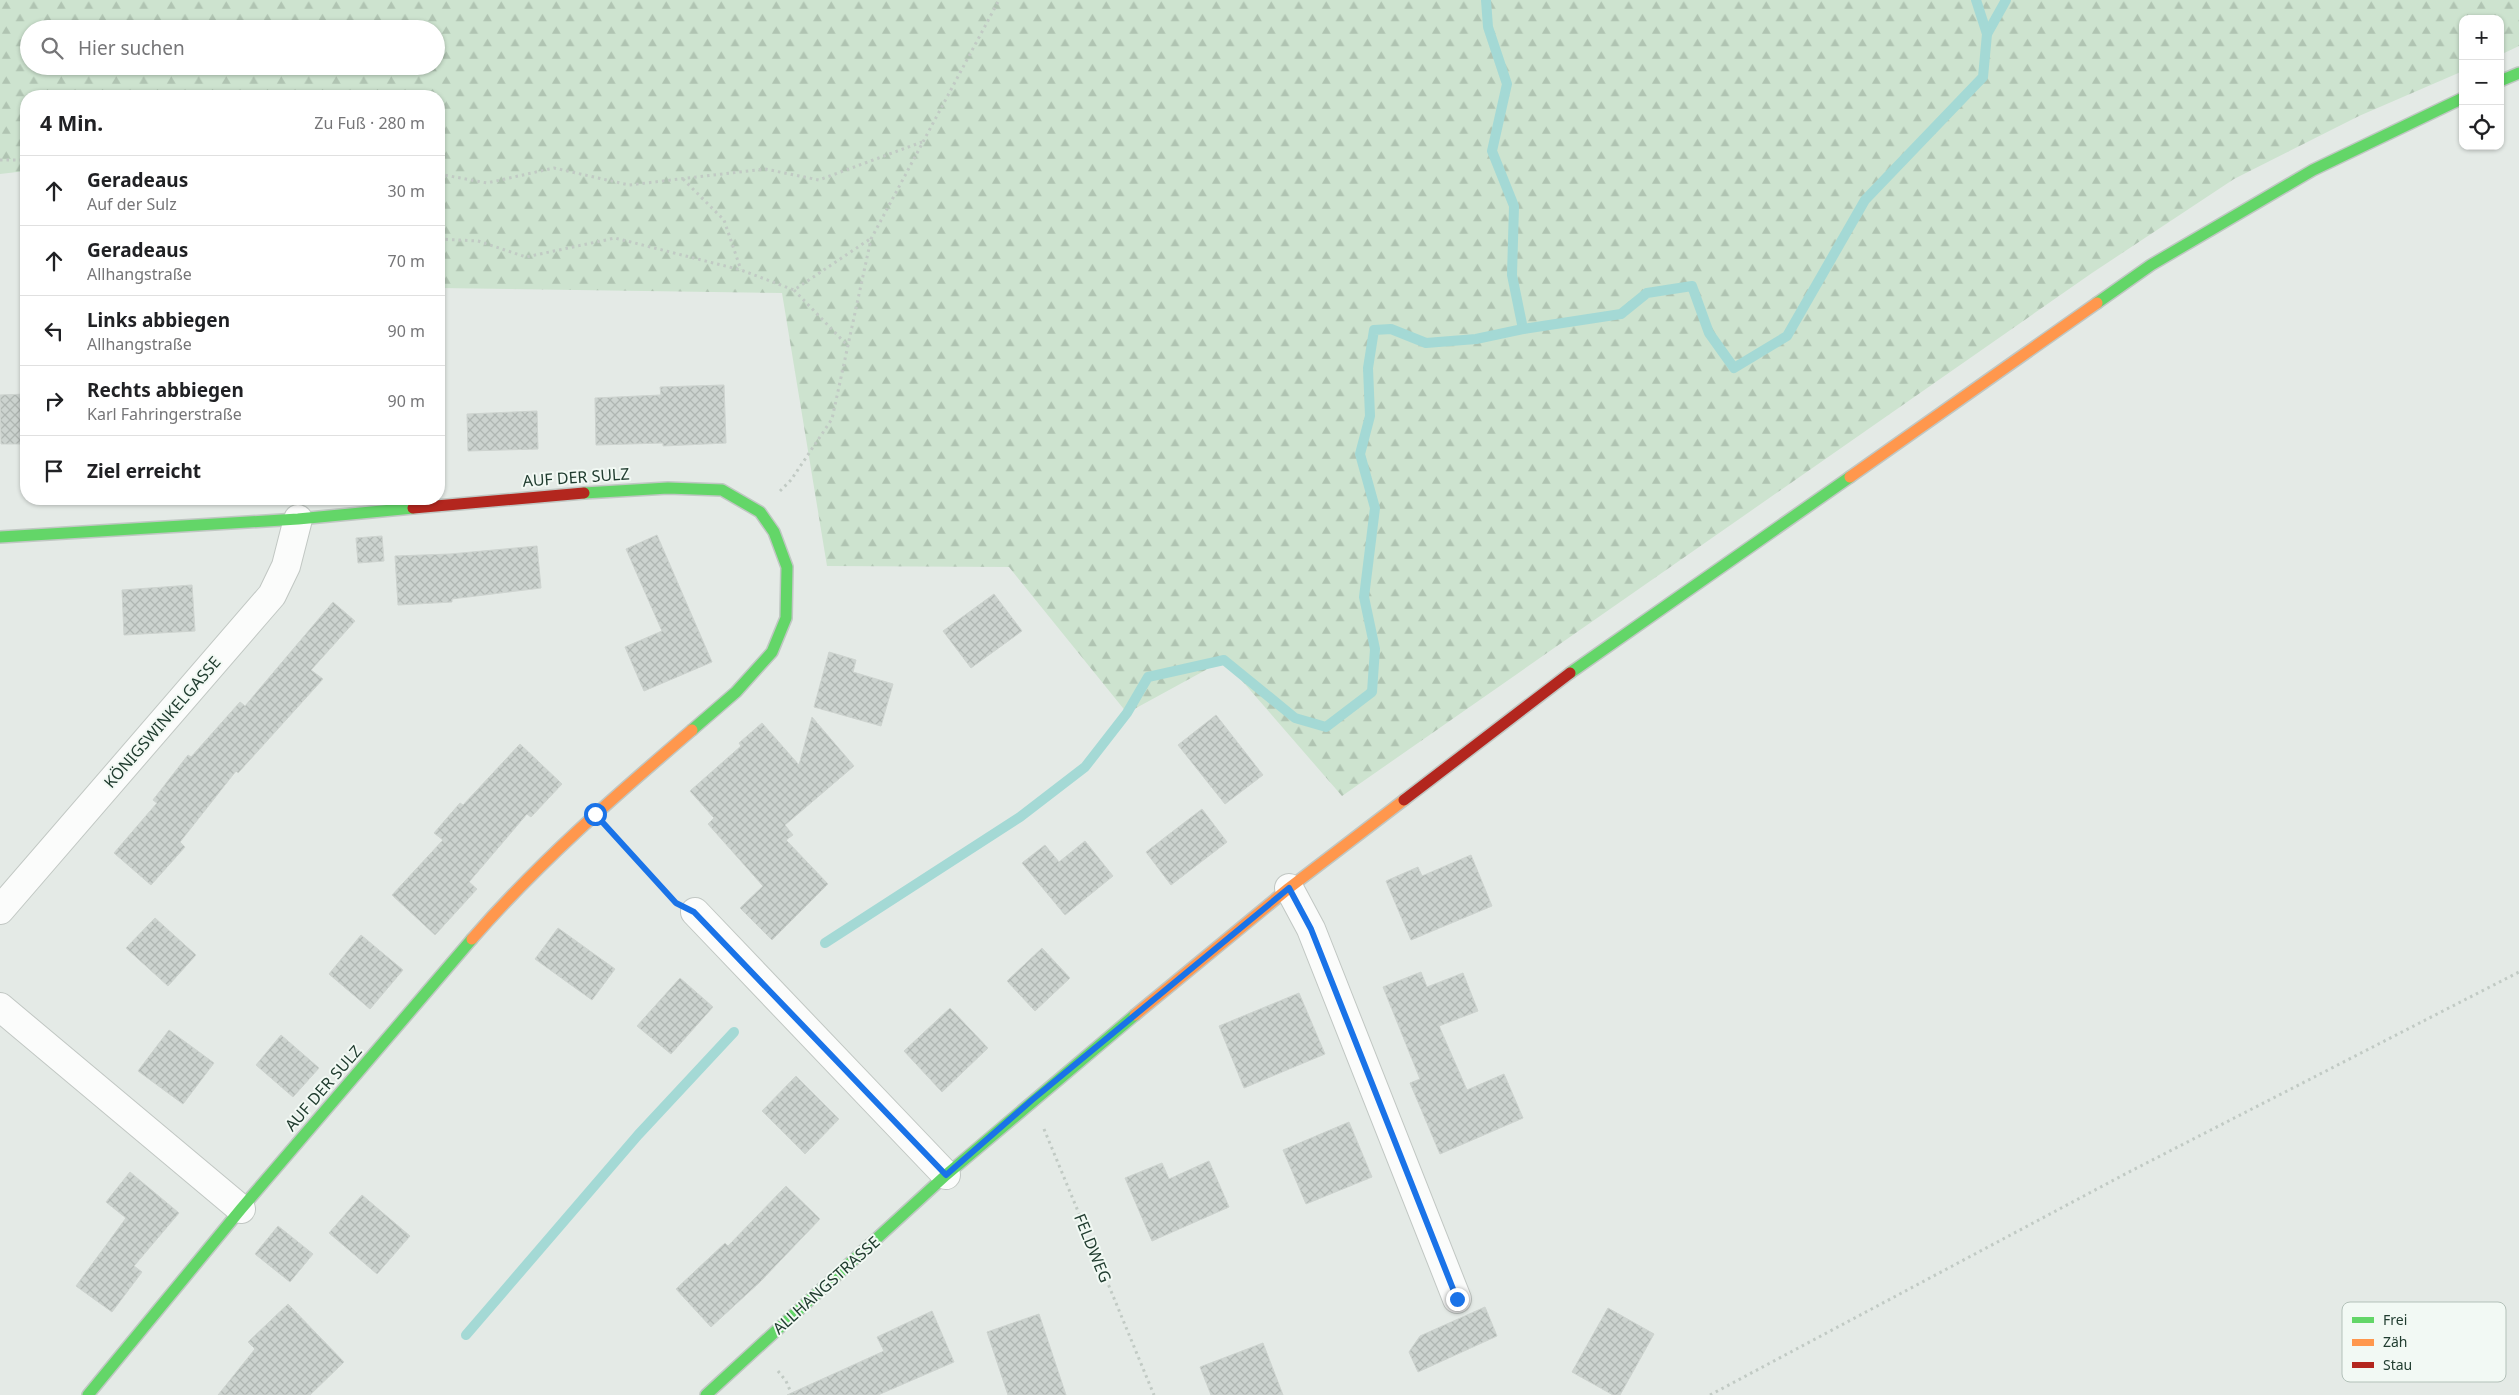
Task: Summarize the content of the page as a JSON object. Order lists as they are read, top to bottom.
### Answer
{
  "streets": {
    "street": ["AUF DER SULZ", "KÖNIGSWINKELGASSE", "ALLHANGSTRASSE"],
    "path": ["FELDWEG"]
  },
  "crossings": [
    ["AUF DER SULZ", "KÖNIGSWINKELGASSE"],
    ["FELDWEG", "ALLHANGSTRASSE"]
  ],
  "legend": ["Frei", "Zäh", "Stau"],
  "page": {
    "map_buttons": ["+", "−"],
    "search": "Hier suchen",
    "heading": ["4 Min.", "Zu Fuß · 280 m"],
    "list": [
      ["Geradeaus", "Auf der Sulz", "30 m"],
      ["Geradeaus", "Allhangstraße", "70 m"],
      ["Links abbiegen", "Allhangstraße", "90 m"],
      ["Rechts abbiegen", "Karl Fahringerstraße", "90 m"],
      "Ziel erreicht"
    ]
  }
}
